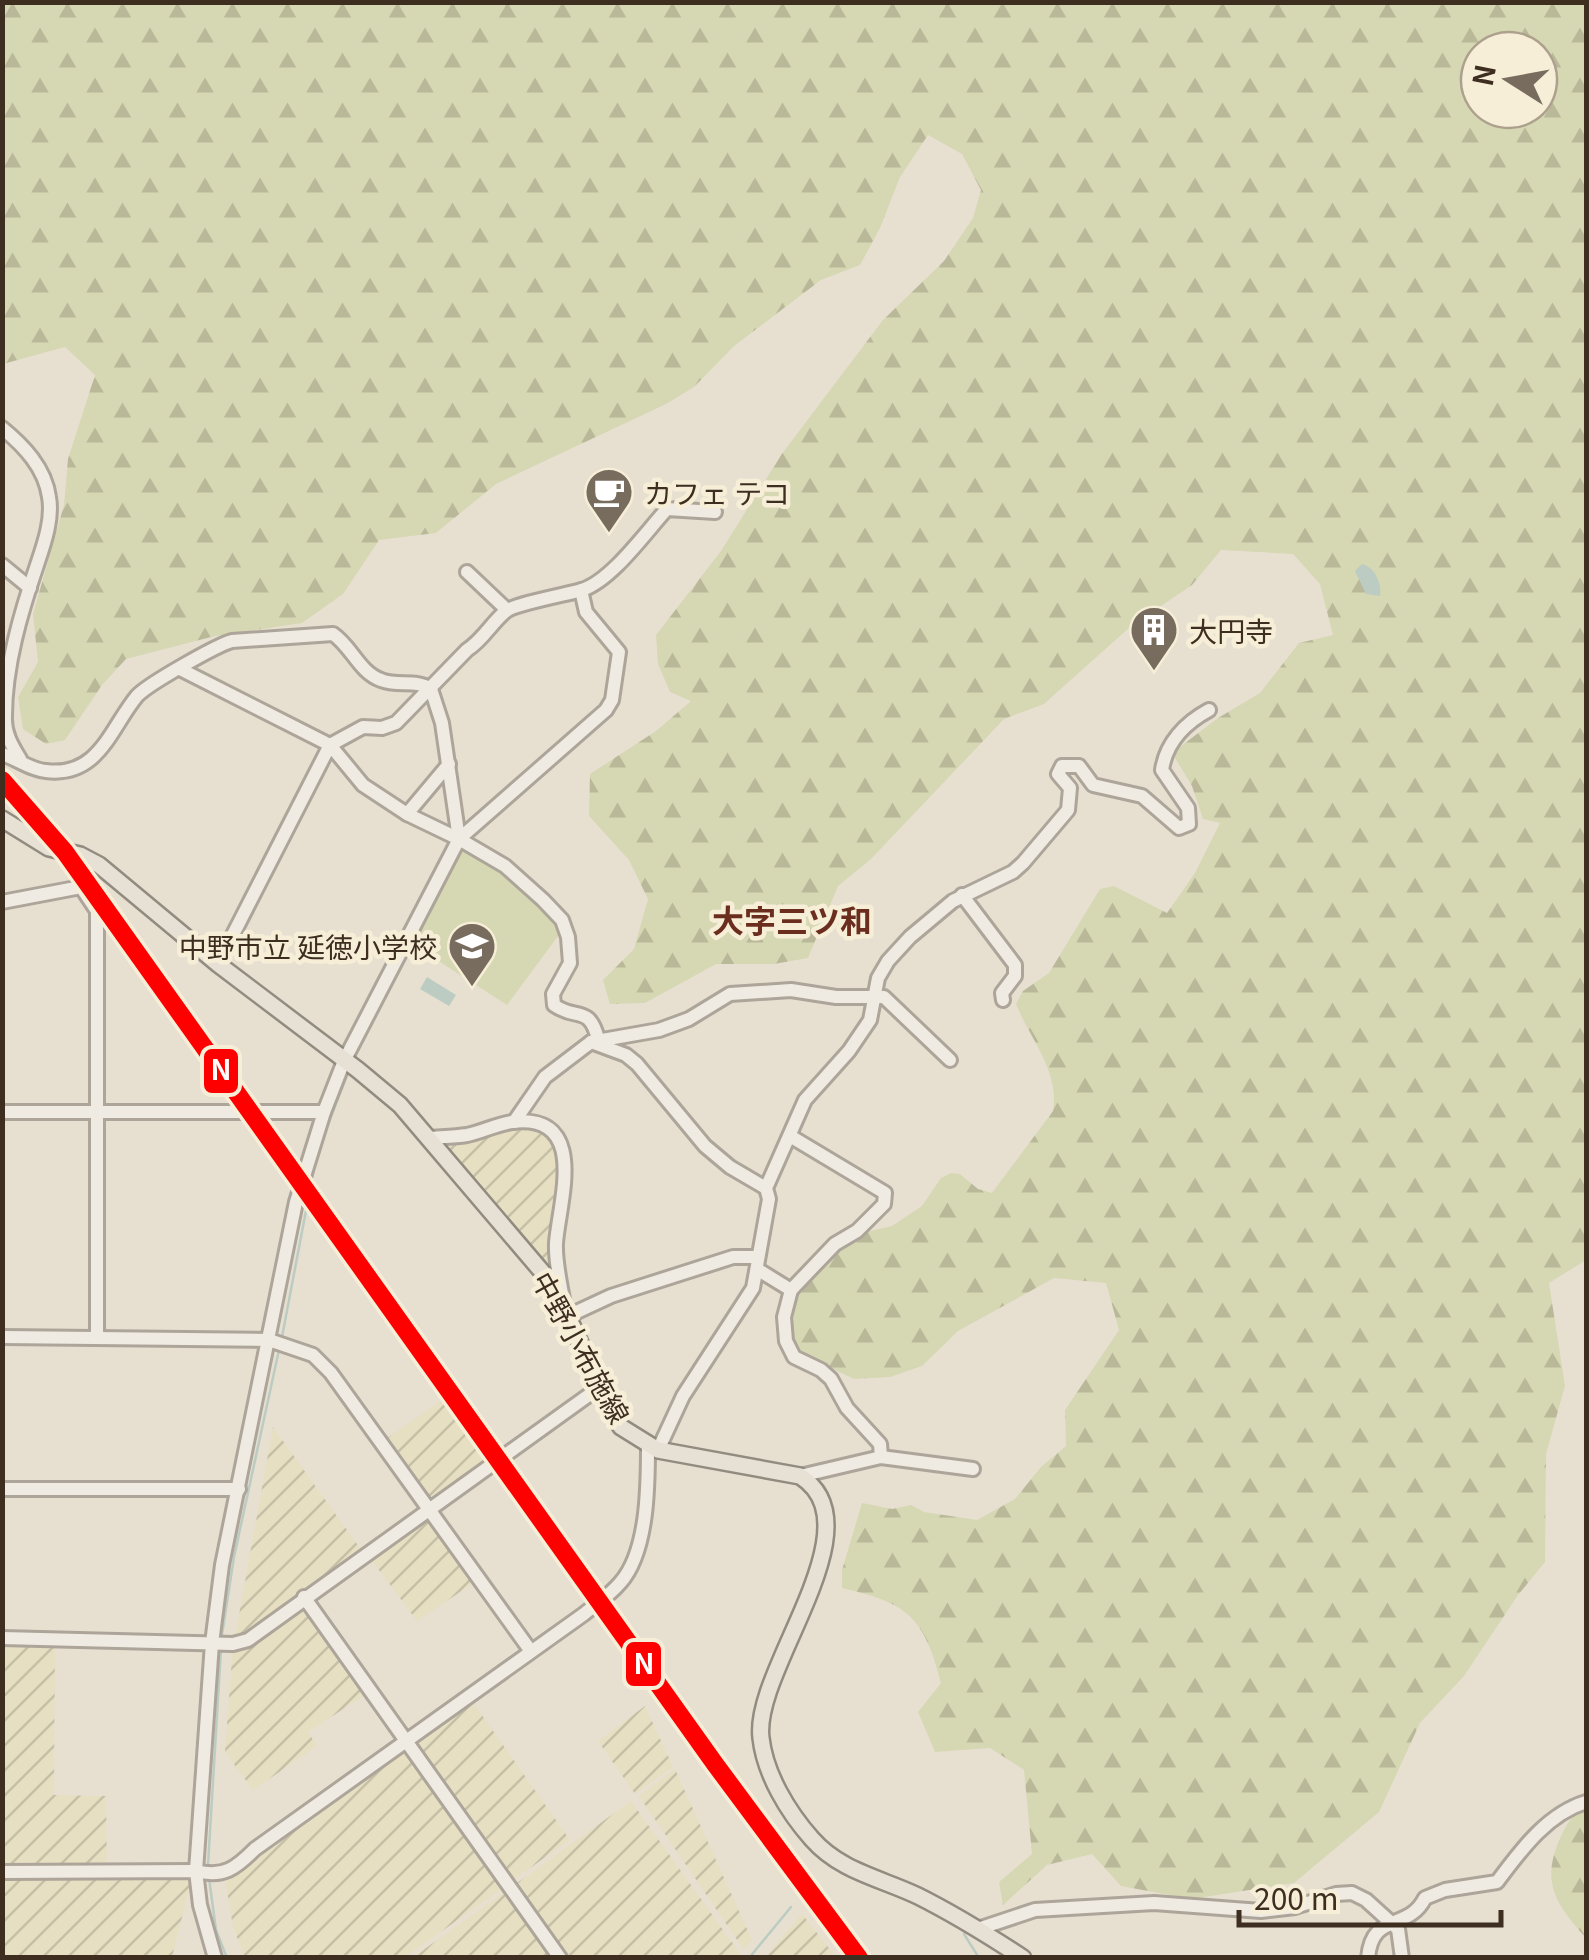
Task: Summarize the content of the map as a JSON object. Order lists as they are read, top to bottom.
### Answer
{
  "streets": {
    "main road": ["中野小布施線"]
  },
  "districts": ["大字三ツ和"],
  "places": {
    "cafe": ["カフェ テコ"],
    "building": ["大円寺"],
    "school or university": ["中野市立 延徳小学校"]
  },
  "lines": ["transit line N"],
  "scale_bar": "200 m",
  "north": "left"
}
